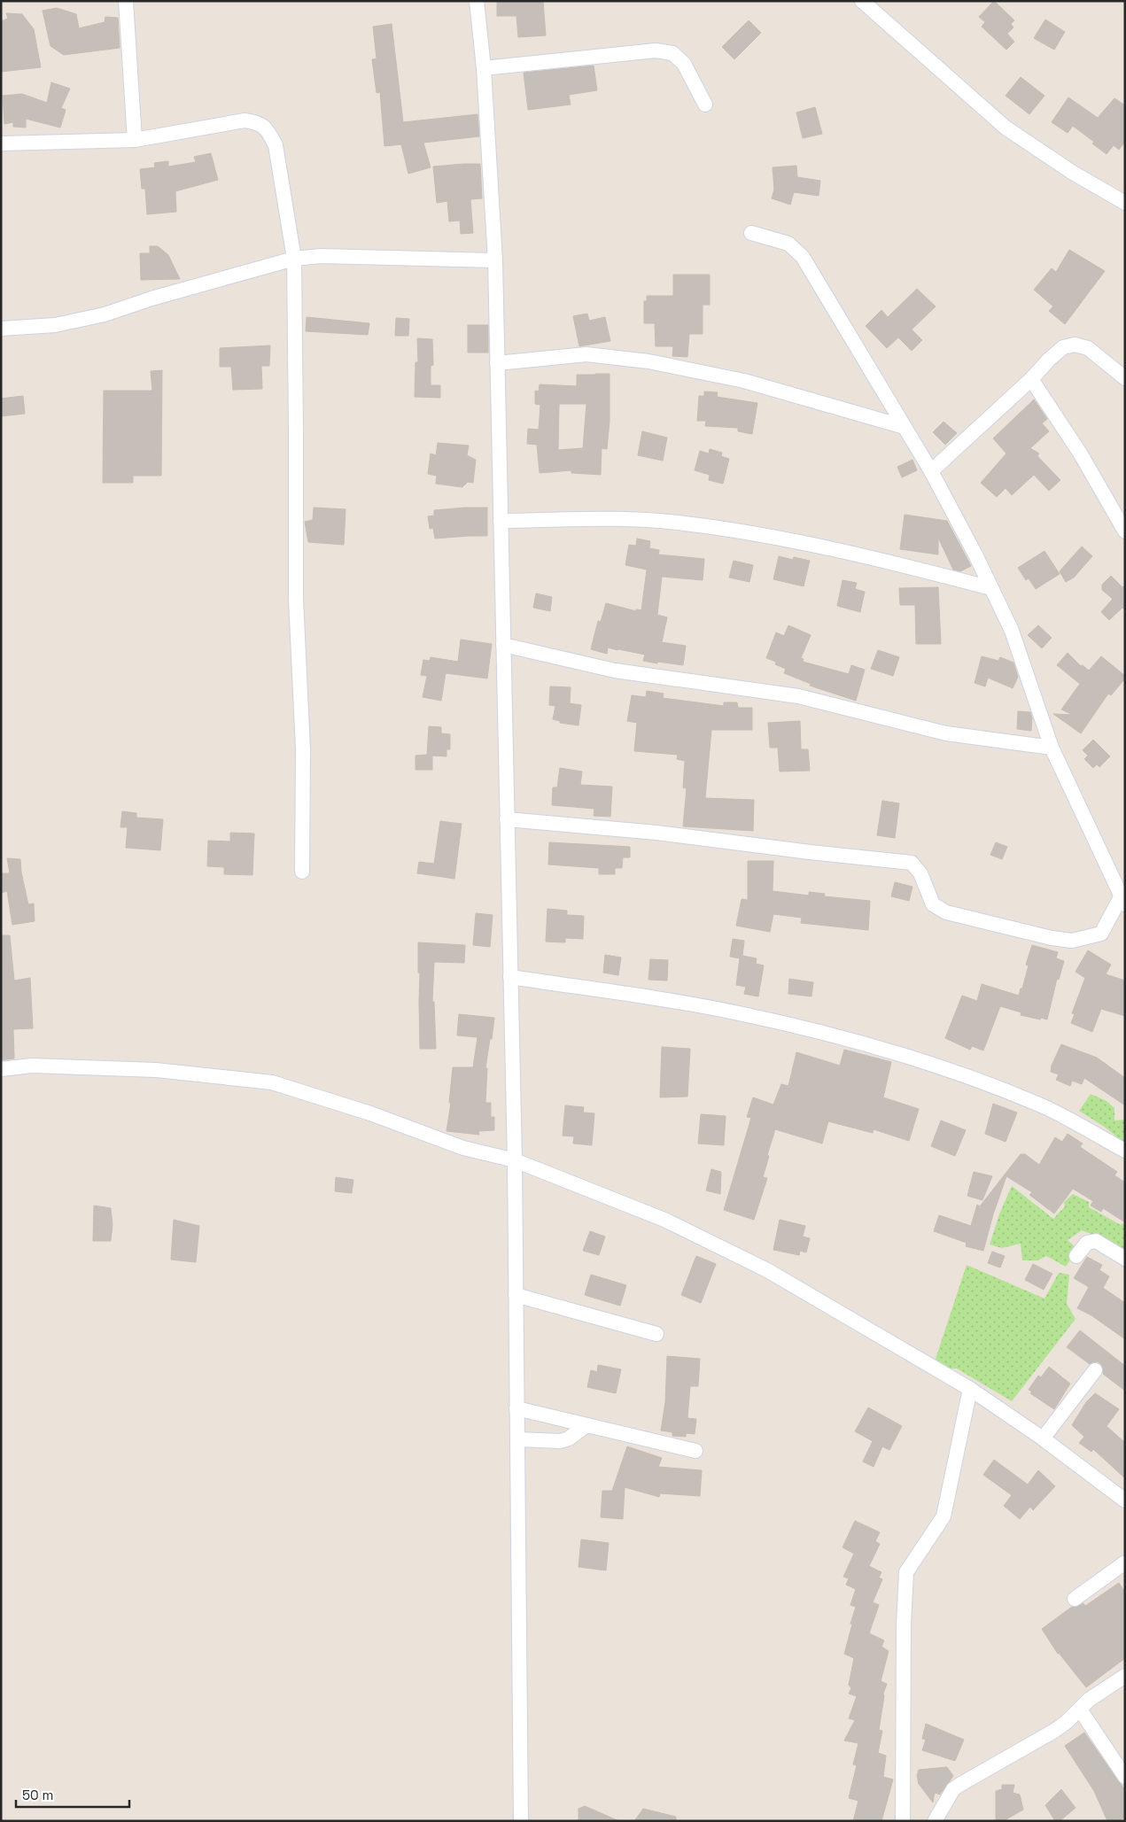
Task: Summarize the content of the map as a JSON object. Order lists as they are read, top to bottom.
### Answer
{
  "scale_bar": "50 m"
}
